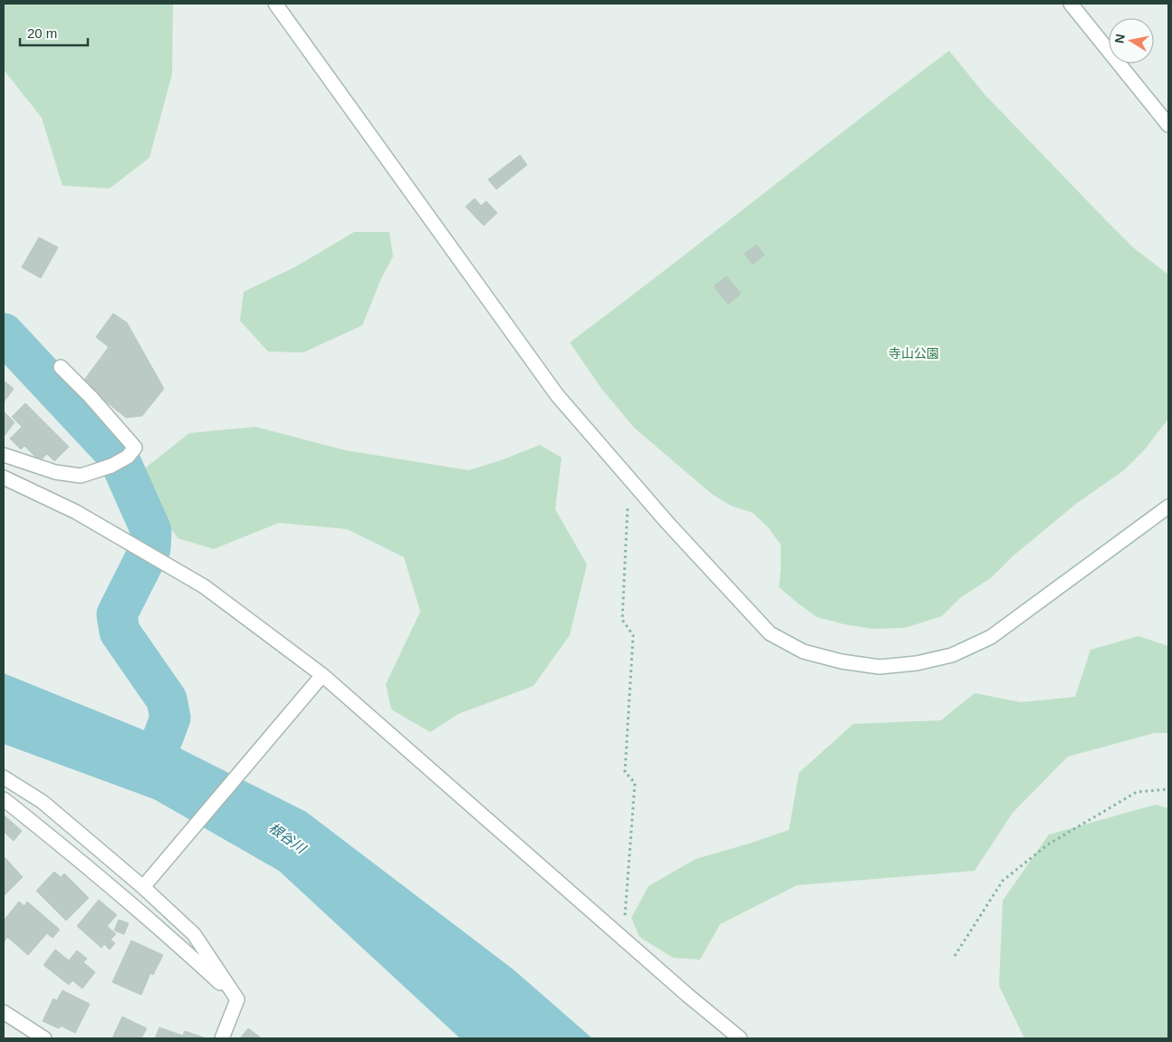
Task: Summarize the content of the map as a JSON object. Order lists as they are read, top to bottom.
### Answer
{
  "water": ["根谷川"],
  "parks": ["寺山公園"],
  "scale_bar": "20 m",
  "north": "left"
}
